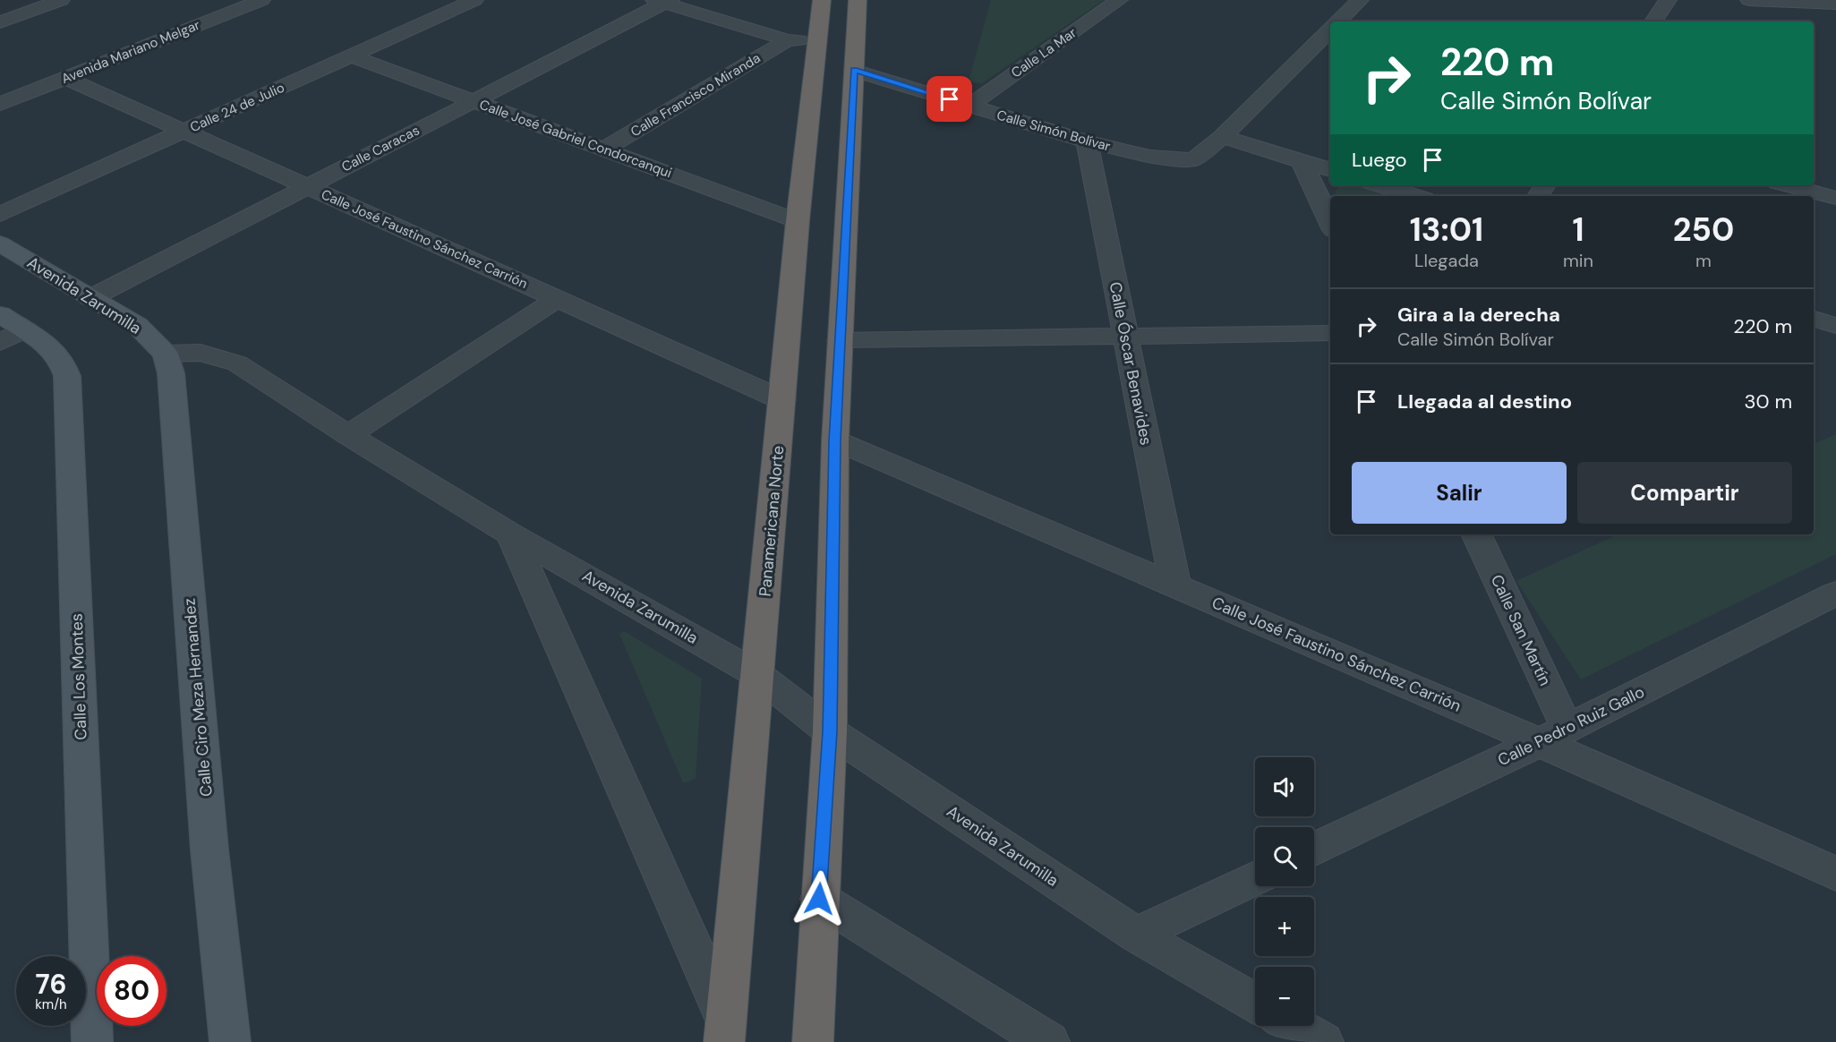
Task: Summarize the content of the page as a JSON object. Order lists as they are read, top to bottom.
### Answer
{
  "streets": {
    "highway": ["Panamericana Norte"],
    "main road": ["Avenida Zarumilla", "Calle Los Montes", "Calle Ciro Meza Hernandez"],
    "street": [
      "Avenida Mariano Melgar",
      "Calle La Mar",
      "Calle Francisco Miranda",
      "Calle 24 de Julio",
      "Calle Simón Bolívar",
      "Calle José Gabriel Condorcanqui",
      "Calle Caracas",
      "Calle José Faustino Sánchez Carrión",
      "Calle Óscar Benavides",
      "Calle San Martín",
      "Calle Pedro Ruiz Gallo"
    ]
  },
  "crossings": [
    ["Avenida Mariano Melgar", "Calle José Faustino Sánchez Carrión"],
    ["Calle La Mar", "Calle Simón Bolívar"],
    ["Calle Francisco Miranda", "Calle José Gabriel Condorcanqui"],
    ["Calle 24 de Julio", "Calle José Gabriel Condorcanqui"],
    ["Calle 24 de Julio", "Calle José Faustino Sánchez Carrión"],
    ["Calle Simón Bolívar", "Calle Óscar Benavides"],
    ["Calle José Gabriel Condorcanqui", "Calle Caracas"],
    ["Calle José Gabriel Condorcanqui", "Panamericana Norte"],
    ["Calle Caracas", "Calle José Faustino Sánchez Carrión"],
    ["Calle Caracas", "Avenida Zarumilla"],
    ["Calle José Faustino Sánchez Carrión", "Calle Óscar Benavides"],
    ["Calle José Faustino Sánchez Carrión", "Panamericana Norte"],
    ["Calle José Faustino Sánchez Carrión", "Calle San Martín"],
    ["Calle José Faustino Sánchez Carrión", "Calle Pedro Ruiz Gallo"],
    ["Avenida Zarumilla", "Panamericana Norte"],
    ["Avenida Zarumilla", "Calle Ciro Meza Hernandez"],
    ["Calle San Martín", "Calle Pedro Ruiz Gallo"]
  ],
  "page": {
    "turn": ["220 m", "Calle Simón Bolívar"],
    "then": "Luego",
    "eta": [
      "13:01",
      "Llegada",
      "1",
      "min",
      "250",
      "m"
    ],
    "list": [
      {
        "name": "Gira a la derecha",
        "note": "Calle Simón Bolívar",
        "value": "220 m"
      },
      {
        "name": "Llegada al destino",
        "value": "30 m"
      }
    ],
    "buttons": ["Salir", "Compartir"],
    "map_buttons": ["+", "−"],
    "speed": "76 km/h",
    "limit": "80"
  }
}
